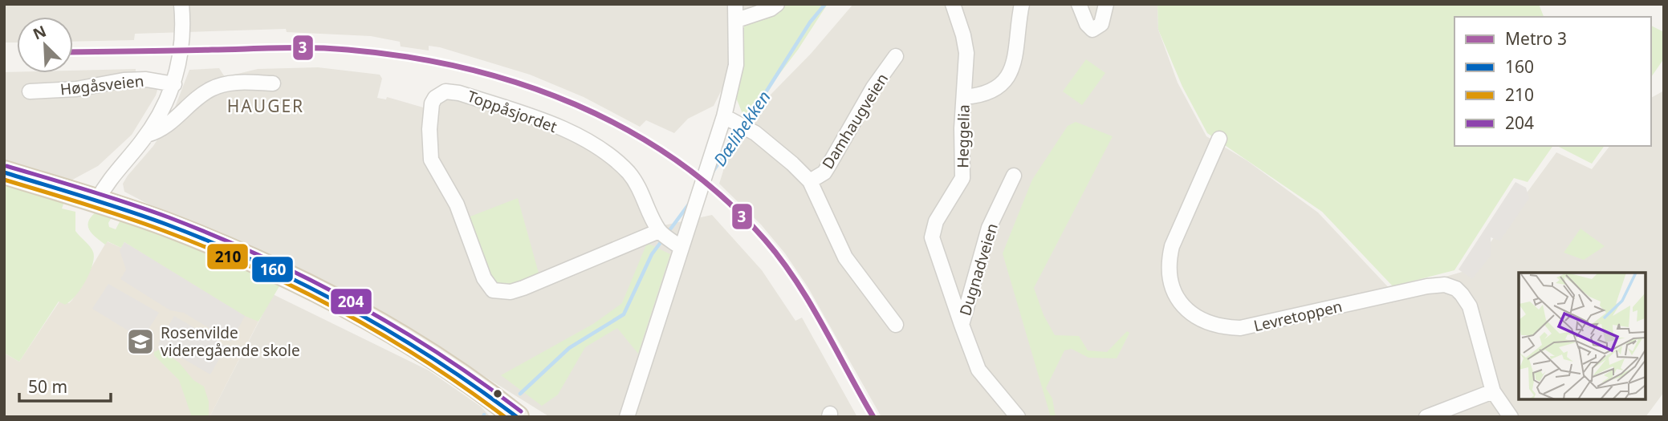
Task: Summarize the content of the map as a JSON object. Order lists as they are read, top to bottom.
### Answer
{
  "streets": {
    "street": [
      "Høgåsveien",
      "Toppåsjordet",
      "Damhaugveien",
      "Heggelia",
      "Dugnadveien",
      "Levretoppen"
    ]
  },
  "crossings": [
    ["Heggelia", "Dugnadveien"]
  ],
  "districts": ["HAUGER"],
  "water": ["Dælibekken"],
  "places": {
    "school or university": ["Rosenvilde videregående skole"]
  },
  "lines": [
    "metro line 3",
    "transit line 204",
    "transit line 160",
    "transit line 210"
  ],
  "legend": [
    "Metro 3",
    "160",
    "210",
    "204"
  ],
  "scale_bar": "50 m",
  "north": "top left"
}
